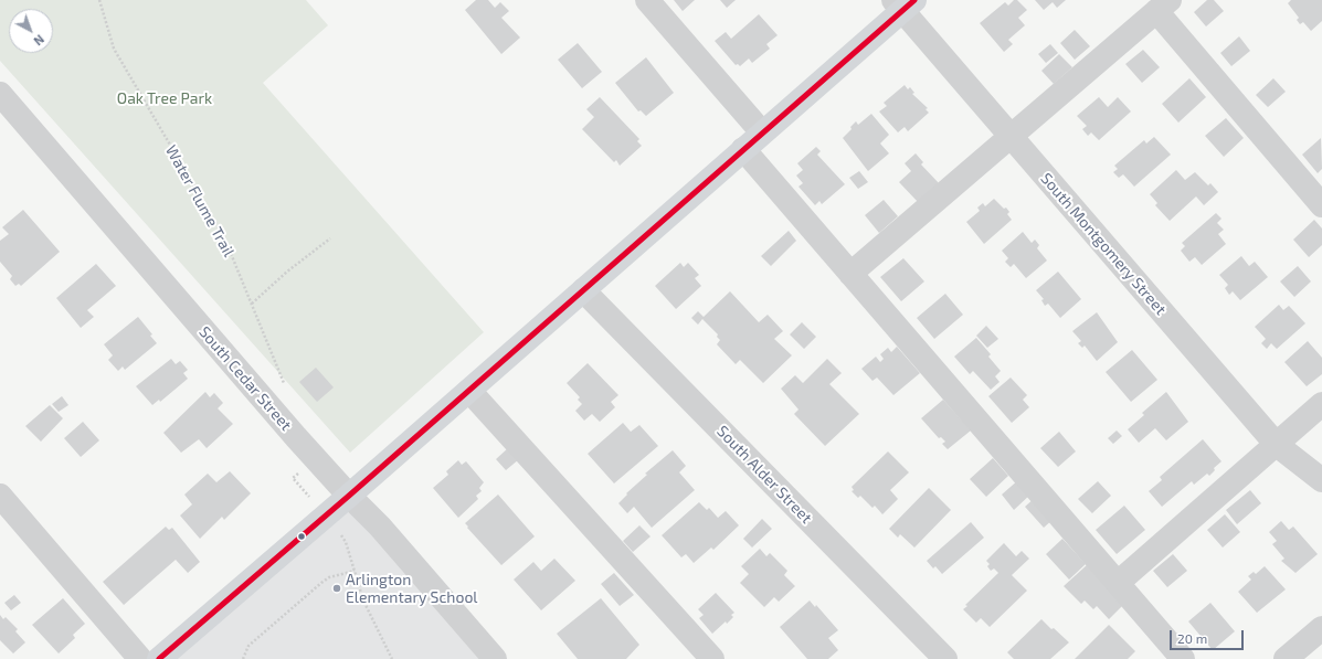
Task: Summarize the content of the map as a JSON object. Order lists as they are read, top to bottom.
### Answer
{
  "streets": {
    "street": ["South Montgomery Street", "South Cedar Street", "South Alder Street"],
    "path": ["Water Flume Trail"]
  },
  "parks": ["Oak Tree Park"],
  "places": ["Arlington Elementary School"],
  "scale_bar": "20 m",
  "north": "bottom right"
}
